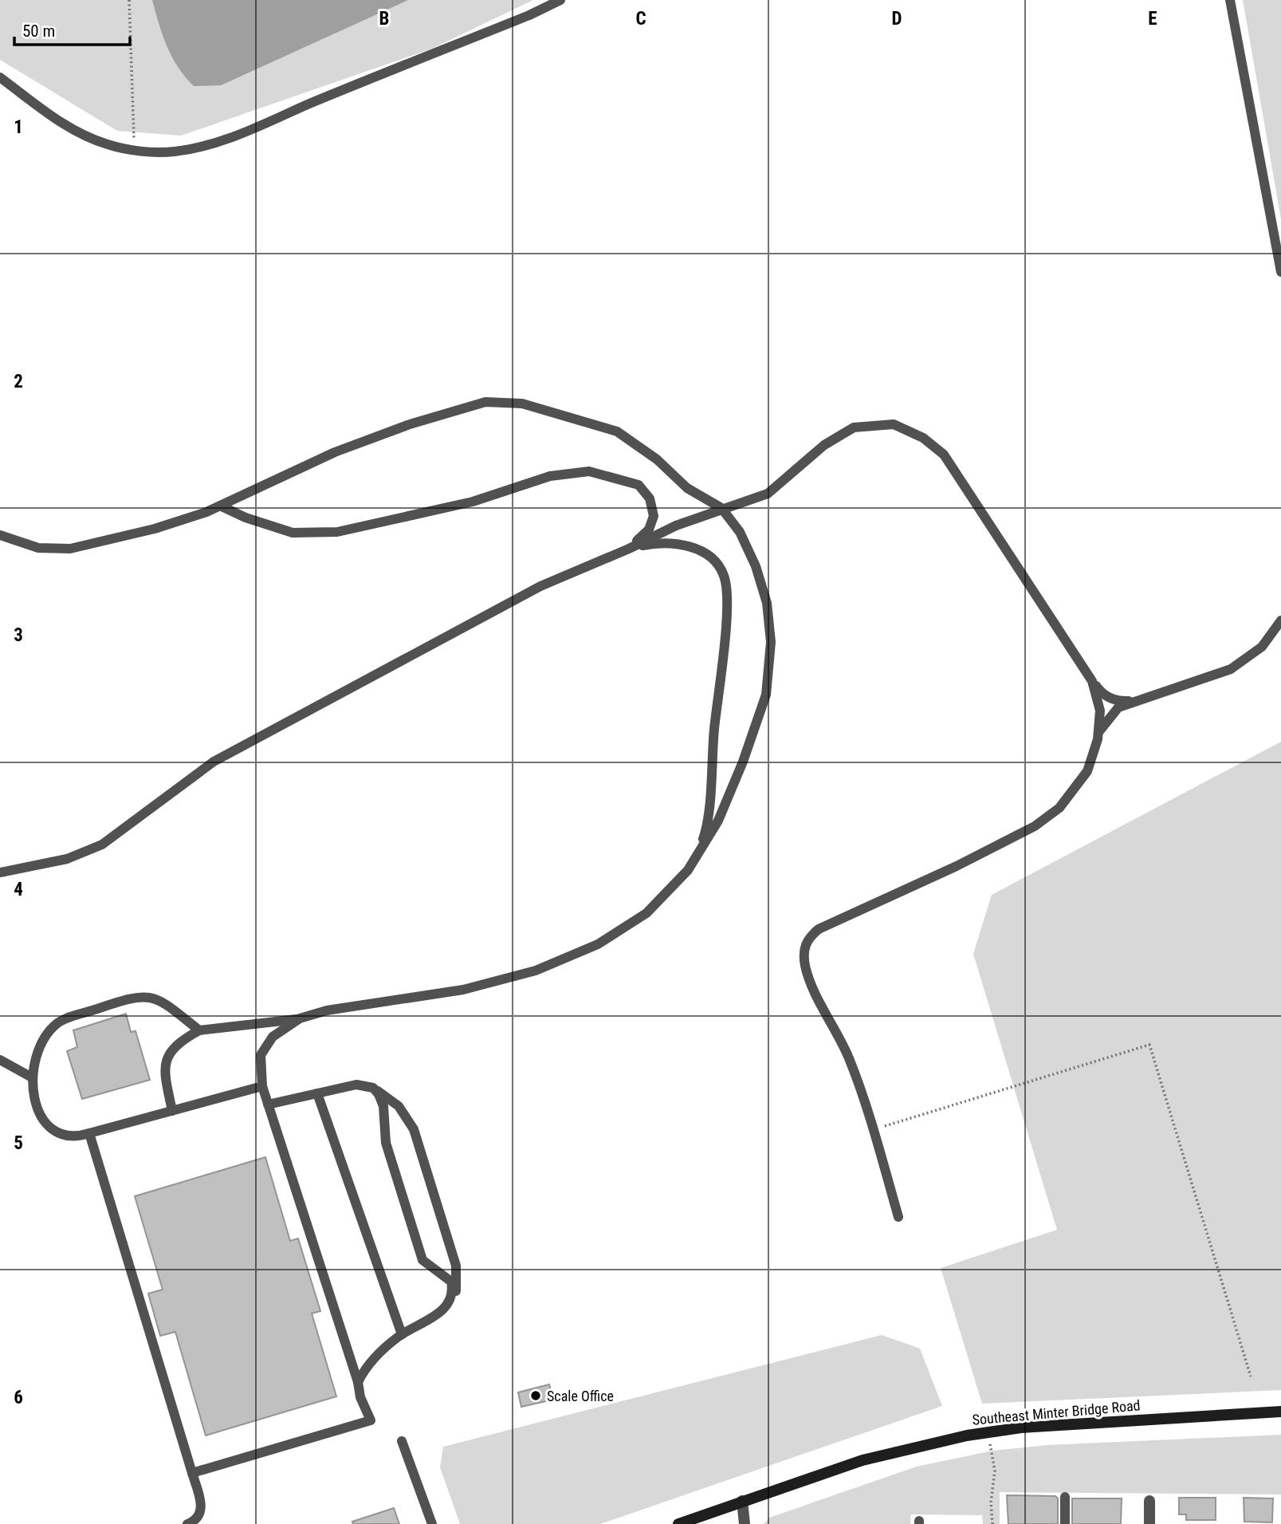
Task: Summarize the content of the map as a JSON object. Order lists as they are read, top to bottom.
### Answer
{
  "streets": {
    "main road": ["Southeast Minter Bridge Road"]
  },
  "places": ["Scale Office"],
  "scale_bar": "50 m",
  "grid": {
    "columns": [
      "B",
      "C",
      "D",
      "E"
    ],
    "rows": [
      "1",
      "2",
      "3",
      "4",
      "5",
      "6"
    ]
  }
}
